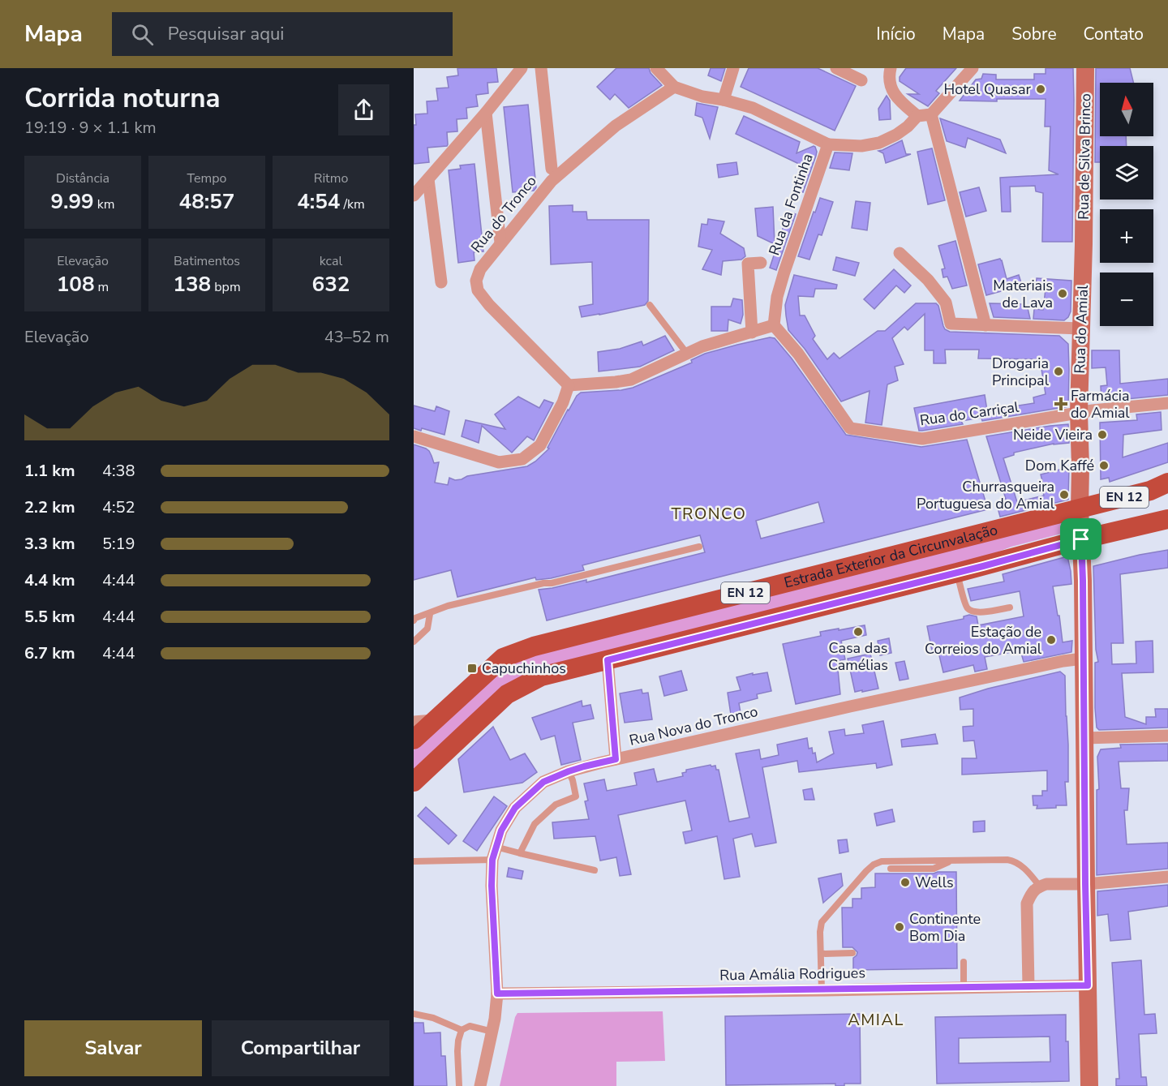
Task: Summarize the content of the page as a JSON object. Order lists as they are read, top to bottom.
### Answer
{
  "streets": {
    "main road": [
      "Rua de Silva Brinco",
      "Rua do Amial",
      "EN 12",
      "Estrada Exterior da Circunvalação"
    ],
    "street": [
      "Rua da Fontinha",
      "Rua do Tronco",
      "Rua do Carriçal",
      "Rua Nova do Tronco",
      "Rua Amália Rodrigues"
    ]
  },
  "crossings": [
    ["Rua de Silva Brinco", "Rua do Amial"],
    ["Rua da Fontinha", "Rua do Tronco"],
    ["Rua da Fontinha", "Rua do Carriçal"],
    ["Rua do Amial", "Rua do Carriçal"],
    ["Rua do Amial", "EN 12"],
    ["Rua do Amial", "Estrada Exterior da Circunvalação"],
    ["Rua do Amial", "Rua Nova do Tronco"],
    ["Rua do Amial", "Rua Amália Rodrigues"],
    ["Rua Nova do Tronco", "Rua Amália Rodrigues"]
  ],
  "districts": ["TRONCO", "AMIAL"],
  "places": {
    "other": [
      "Hotel Quasar",
      "Materiais de Lava",
      "Drogaria Principal",
      "Neide Vieira",
      "Dom Kaffé",
      "Churrasqueira Portuguesa do Amial",
      "Casa das Camélias",
      "Estação de Correios do Amial",
      "Wells",
      "Continente Bom Dia"
    ],
    "health": ["Farmácia do Amial"],
    "transit": ["Capuchinhos"]
  },
  "north": "top",
  "page": {
    "header": "Mapa",
    "search": "Pesquisar aqui",
    "nav": [
      "Início",
      "Mapa",
      "Sobre",
      "Contato"
    ],
    "heading": ["Corrida noturna", "19:19 · 9 × 1.1 km"],
    "map_buttons": ["+", "−"],
    "stats": [
      ["Distância", "9.99 km"],
      ["Tempo", "48:57"],
      ["Ritmo", "4:54 /km"],
      ["Elevação", "108 m"],
      ["Batimentos", "138 bpm"],
      ["kcal", "632"]
    ],
    "chart": ["Elevação", "43–52 m"],
    "list": [
      {
        "name": "1.1 km",
        "note": "4:38"
      },
      {
        "name": "2.2 km",
        "note": "4:52"
      },
      {
        "name": "3.3 km",
        "note": "5:19"
      },
      {
        "name": "4.4 km",
        "note": "4:44"
      },
      {
        "name": "5.5 km",
        "note": "4:44"
      },
      {
        "name": "6.7 km",
        "note": "4:44"
      }
    ],
    "buttons": ["Salvar", "Compartilhar"]
  }
}
